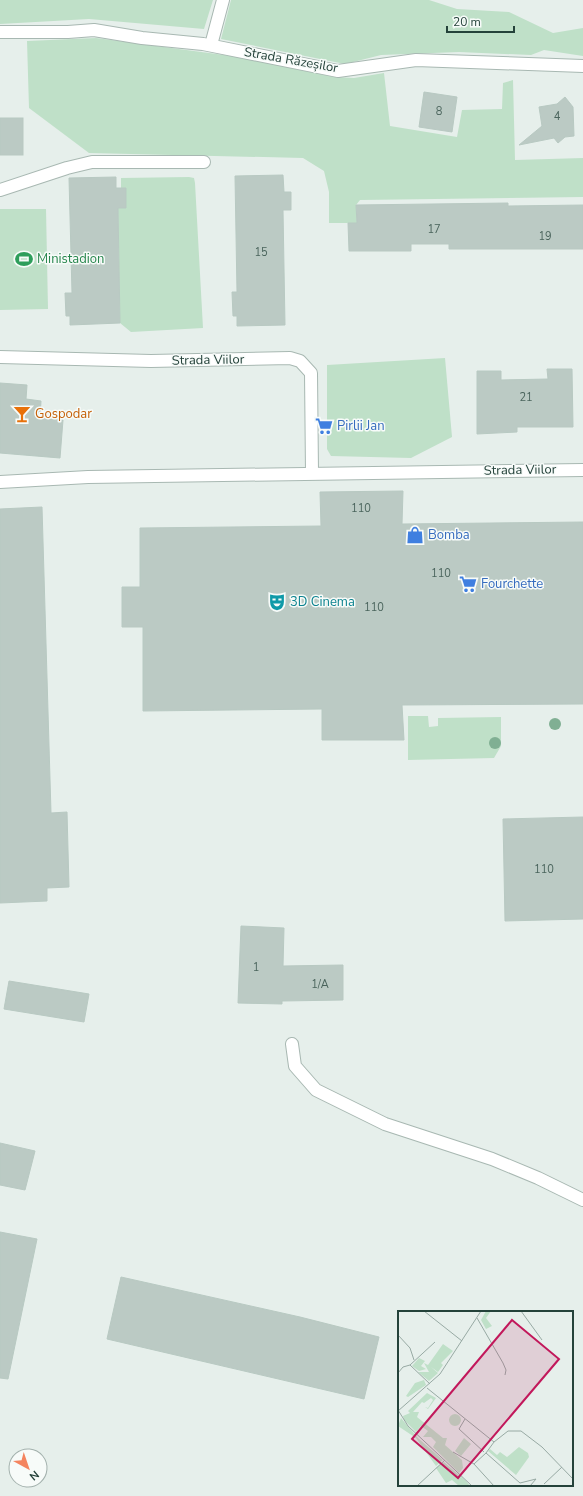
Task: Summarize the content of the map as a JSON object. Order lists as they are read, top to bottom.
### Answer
{
  "streets": {
    "street": ["Strada Răzeșilor", "Strada Viilor"]
  },
  "places": {
    "sports": ["Ministadion"],
    "bar": ["Gospodar"],
    "supermarket": ["Pirlii Jan", "Fourchette"],
    "shop": ["Bomba"],
    "theatre": ["3D Cinema"]
  },
  "house_numbers": [
    "8",
    "4",
    "17",
    "19",
    "15",
    "21",
    "110",
    "110",
    "110",
    "110",
    "1",
    "1/A"
  ],
  "scale_bar": "20 m",
  "north": "bottom right"
}
